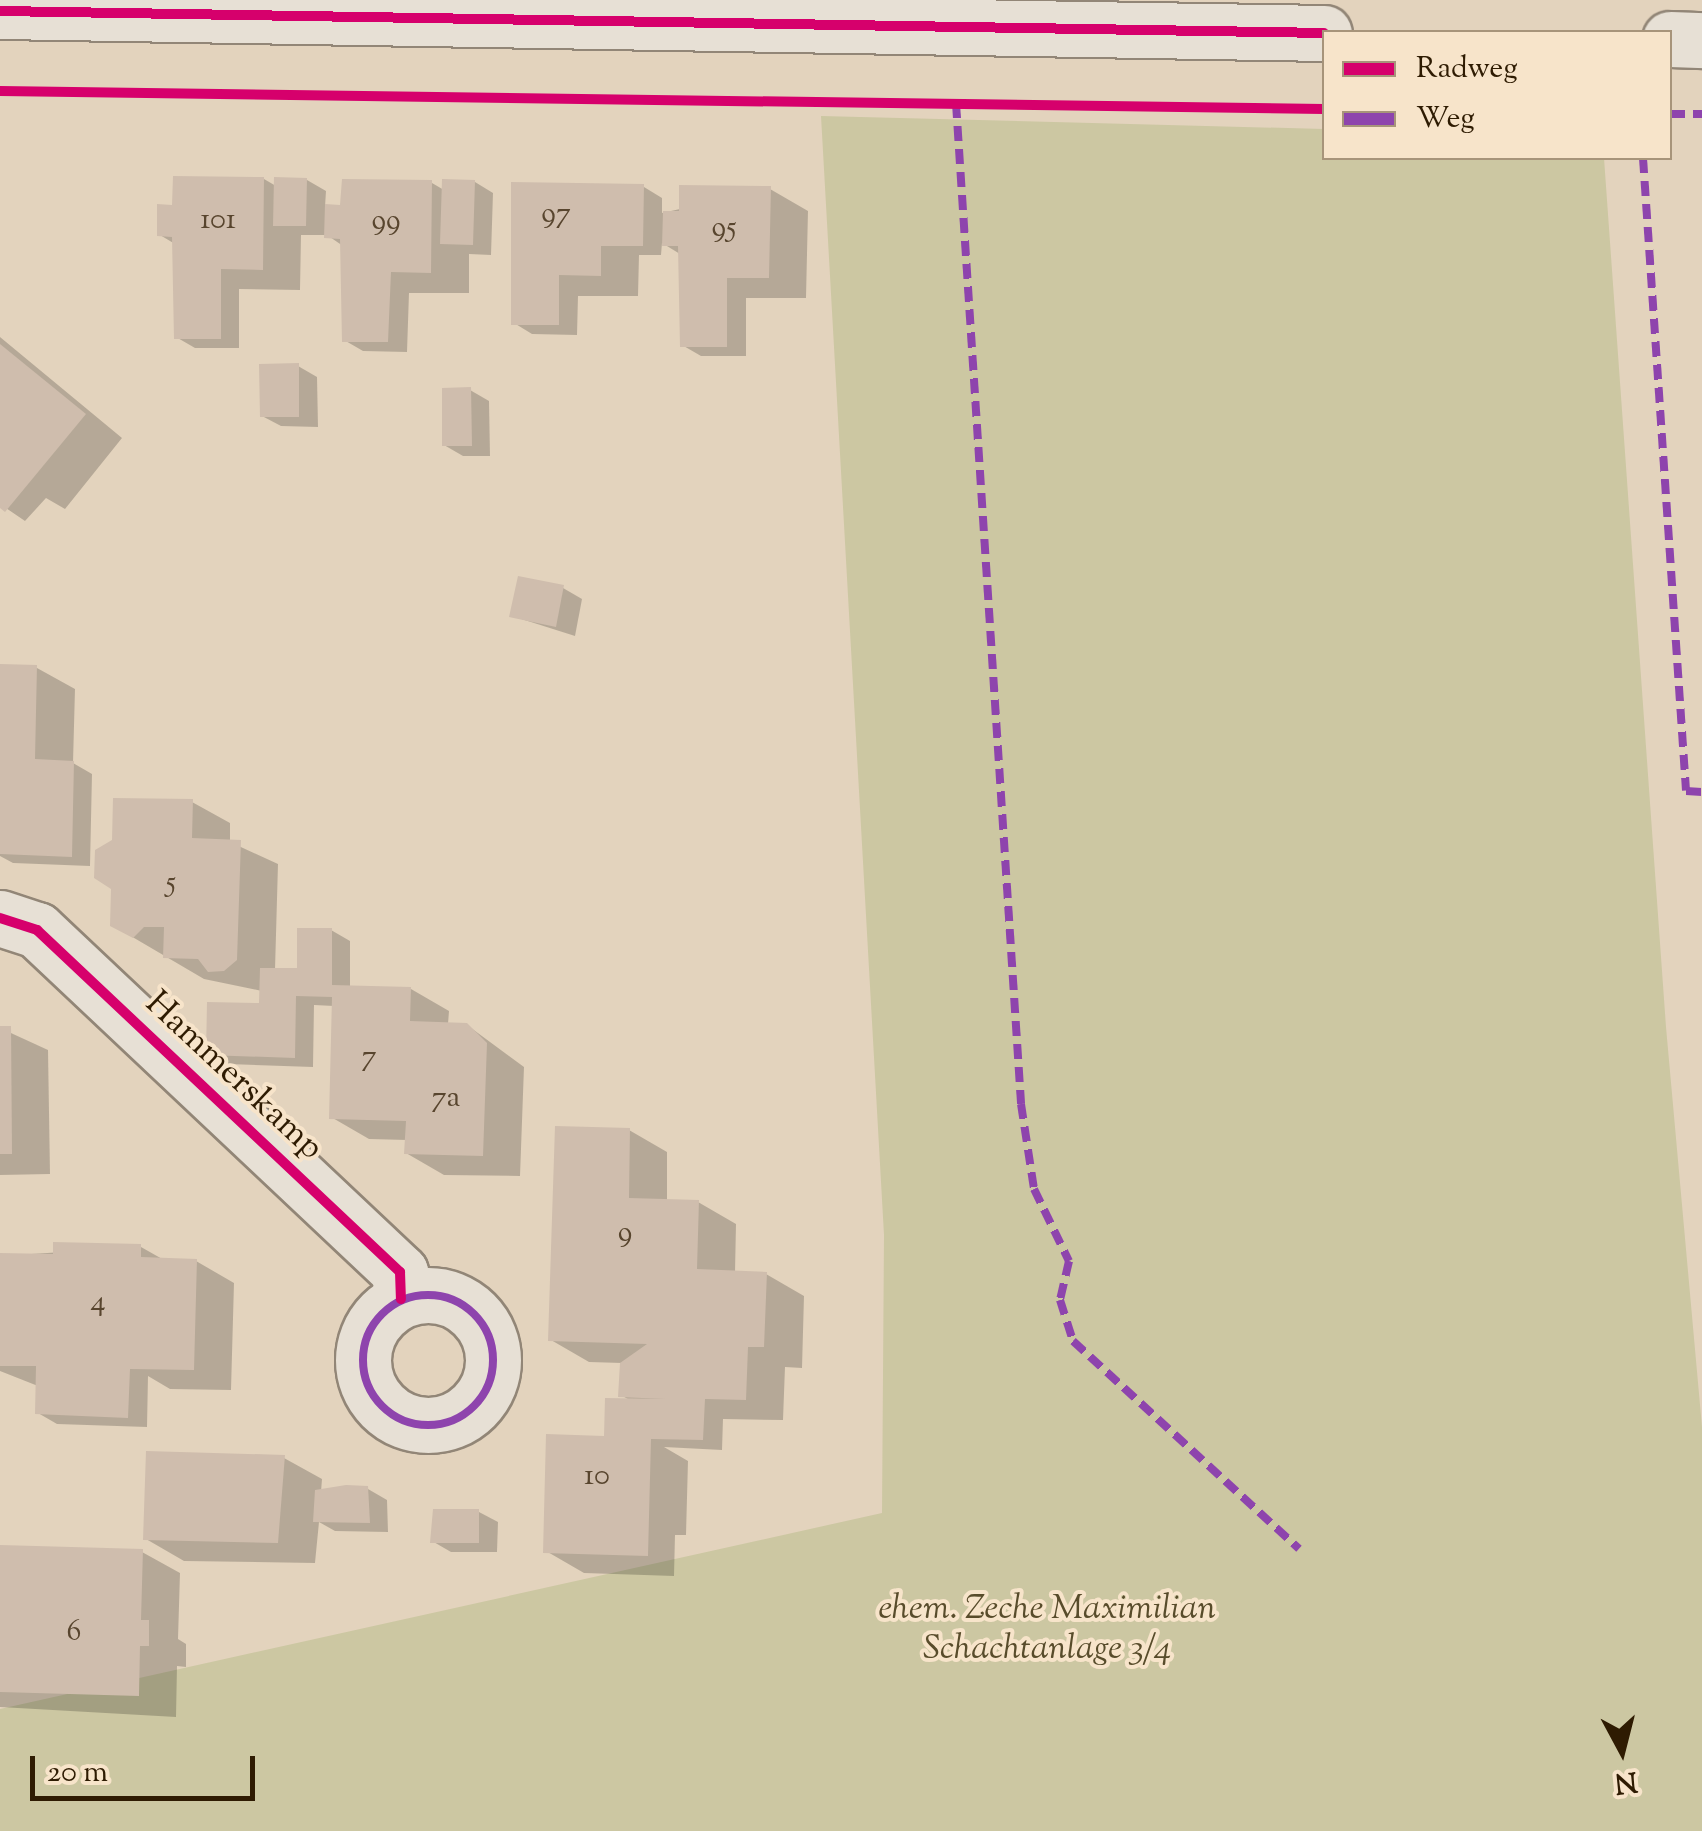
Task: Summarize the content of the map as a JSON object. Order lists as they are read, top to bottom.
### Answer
{
  "streets": {
    "street": ["Hammerskamp"]
  },
  "parks": ["ehem. Zeche Maximilian Schachtanlage 3/4"],
  "house_numbers": [
    "97",
    "101",
    "99",
    "95",
    "5",
    "7",
    "7a",
    "9",
    "4",
    "10",
    "6"
  ],
  "legend": ["Radweg", "Weg"],
  "scale_bar": "20 m",
  "north": "bottom"
}
